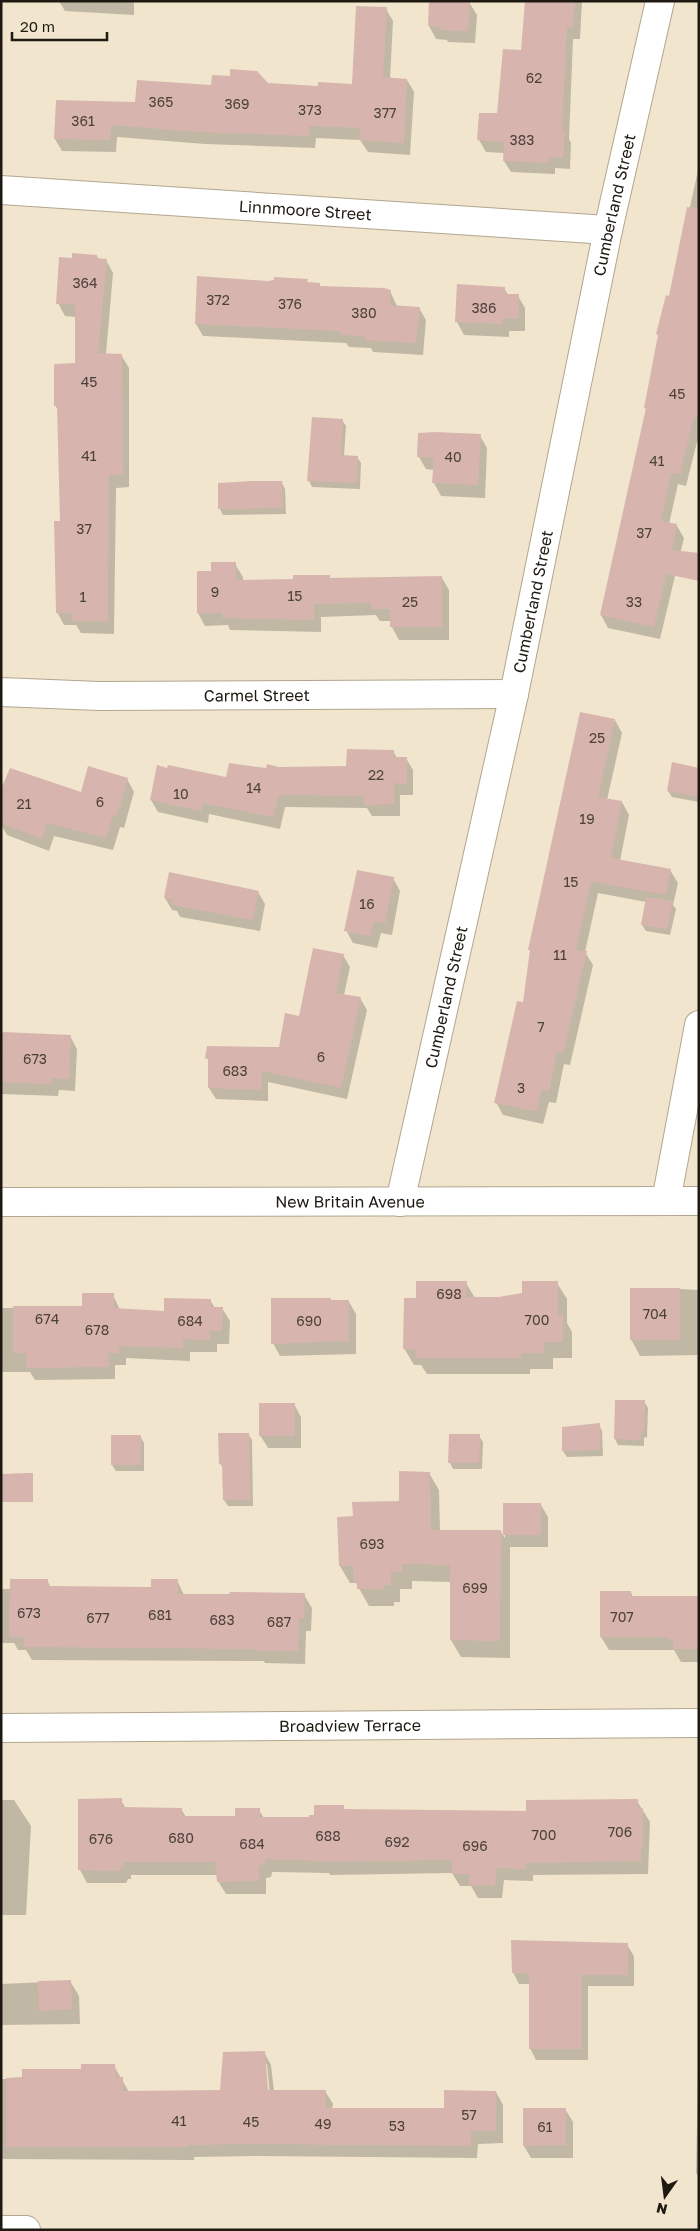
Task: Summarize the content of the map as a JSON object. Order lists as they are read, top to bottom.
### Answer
{
  "streets": {
    "street": [
      "Cumberland Street",
      "Linnmoore Street",
      "Carmel Street",
      "New Britain Avenue",
      "Broadview Terrace"
    ]
  },
  "crossings": [
    ["Cumberland Street", "Linnmoore Street"],
    ["Cumberland Street", "Carmel Street"],
    ["Cumberland Street", "New Britain Avenue"]
  ],
  "house_numbers": [
    "62",
    "365",
    "369",
    "373",
    "377",
    "361",
    "383",
    "364",
    "372",
    "376",
    "386",
    "380",
    "45",
    "45",
    "41",
    "40",
    "41",
    "37",
    "37",
    "9",
    "15",
    "1",
    "25",
    "33",
    "25",
    "22",
    "14",
    "10",
    "6",
    "21",
    "19",
    "15",
    "16",
    "11",
    "7",
    "6",
    "673",
    "683",
    "3",
    "698",
    "704",
    "674",
    "700",
    "684",
    "690",
    "678",
    "693",
    "699",
    "673",
    "681",
    "707",
    "677",
    "683",
    "687",
    "706",
    "700",
    "688",
    "680",
    "676",
    "692",
    "684",
    "696",
    "57",
    "41",
    "45",
    "49",
    "53",
    "61"
  ],
  "scale_bar": "20 m",
  "north": "bottom"
}
